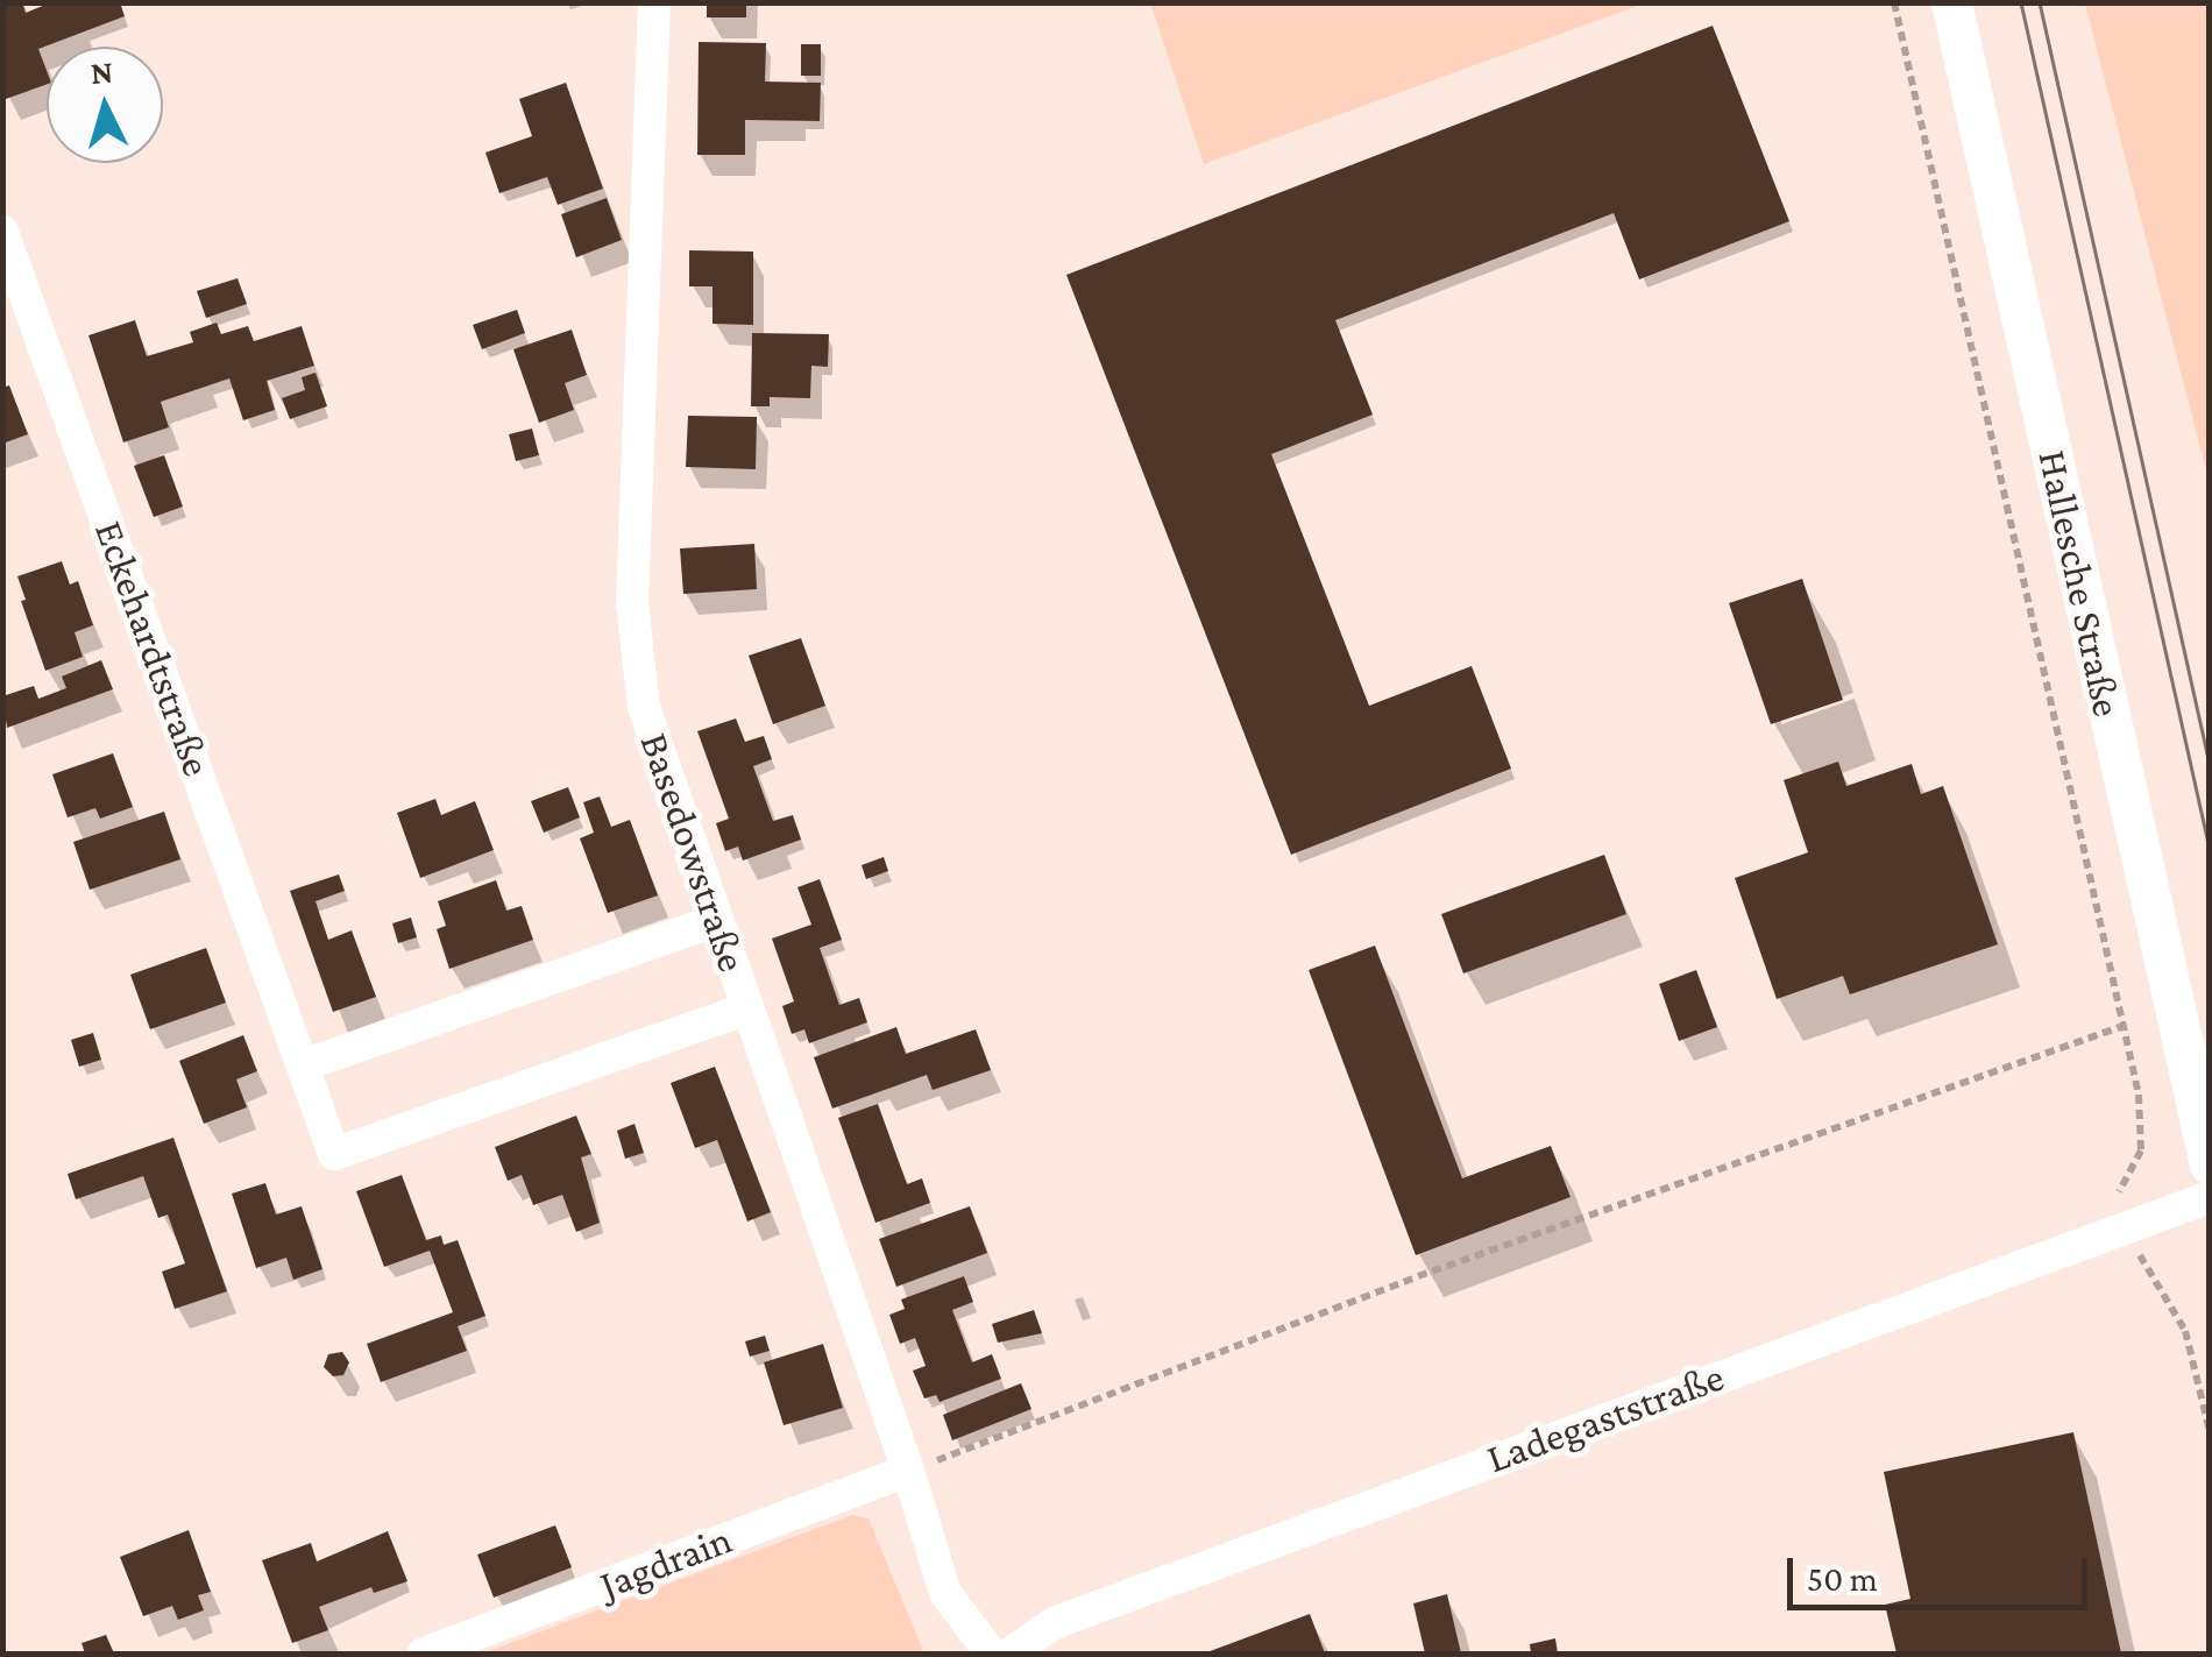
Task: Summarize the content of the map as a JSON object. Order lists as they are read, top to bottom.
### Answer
{
  "streets": {
    "street": [
      "Hallesche Straße",
      "Eckehardtstraße",
      "Basedowstraße",
      "Ladegaststraße",
      "Jagdrain"
    ]
  },
  "crossings": [
    ["Eckehardtstraße", "Basedowstraße"],
    ["Basedowstraße", "Jagdrain"]
  ],
  "scale_bar": "50 m",
  "north": "top"
}
